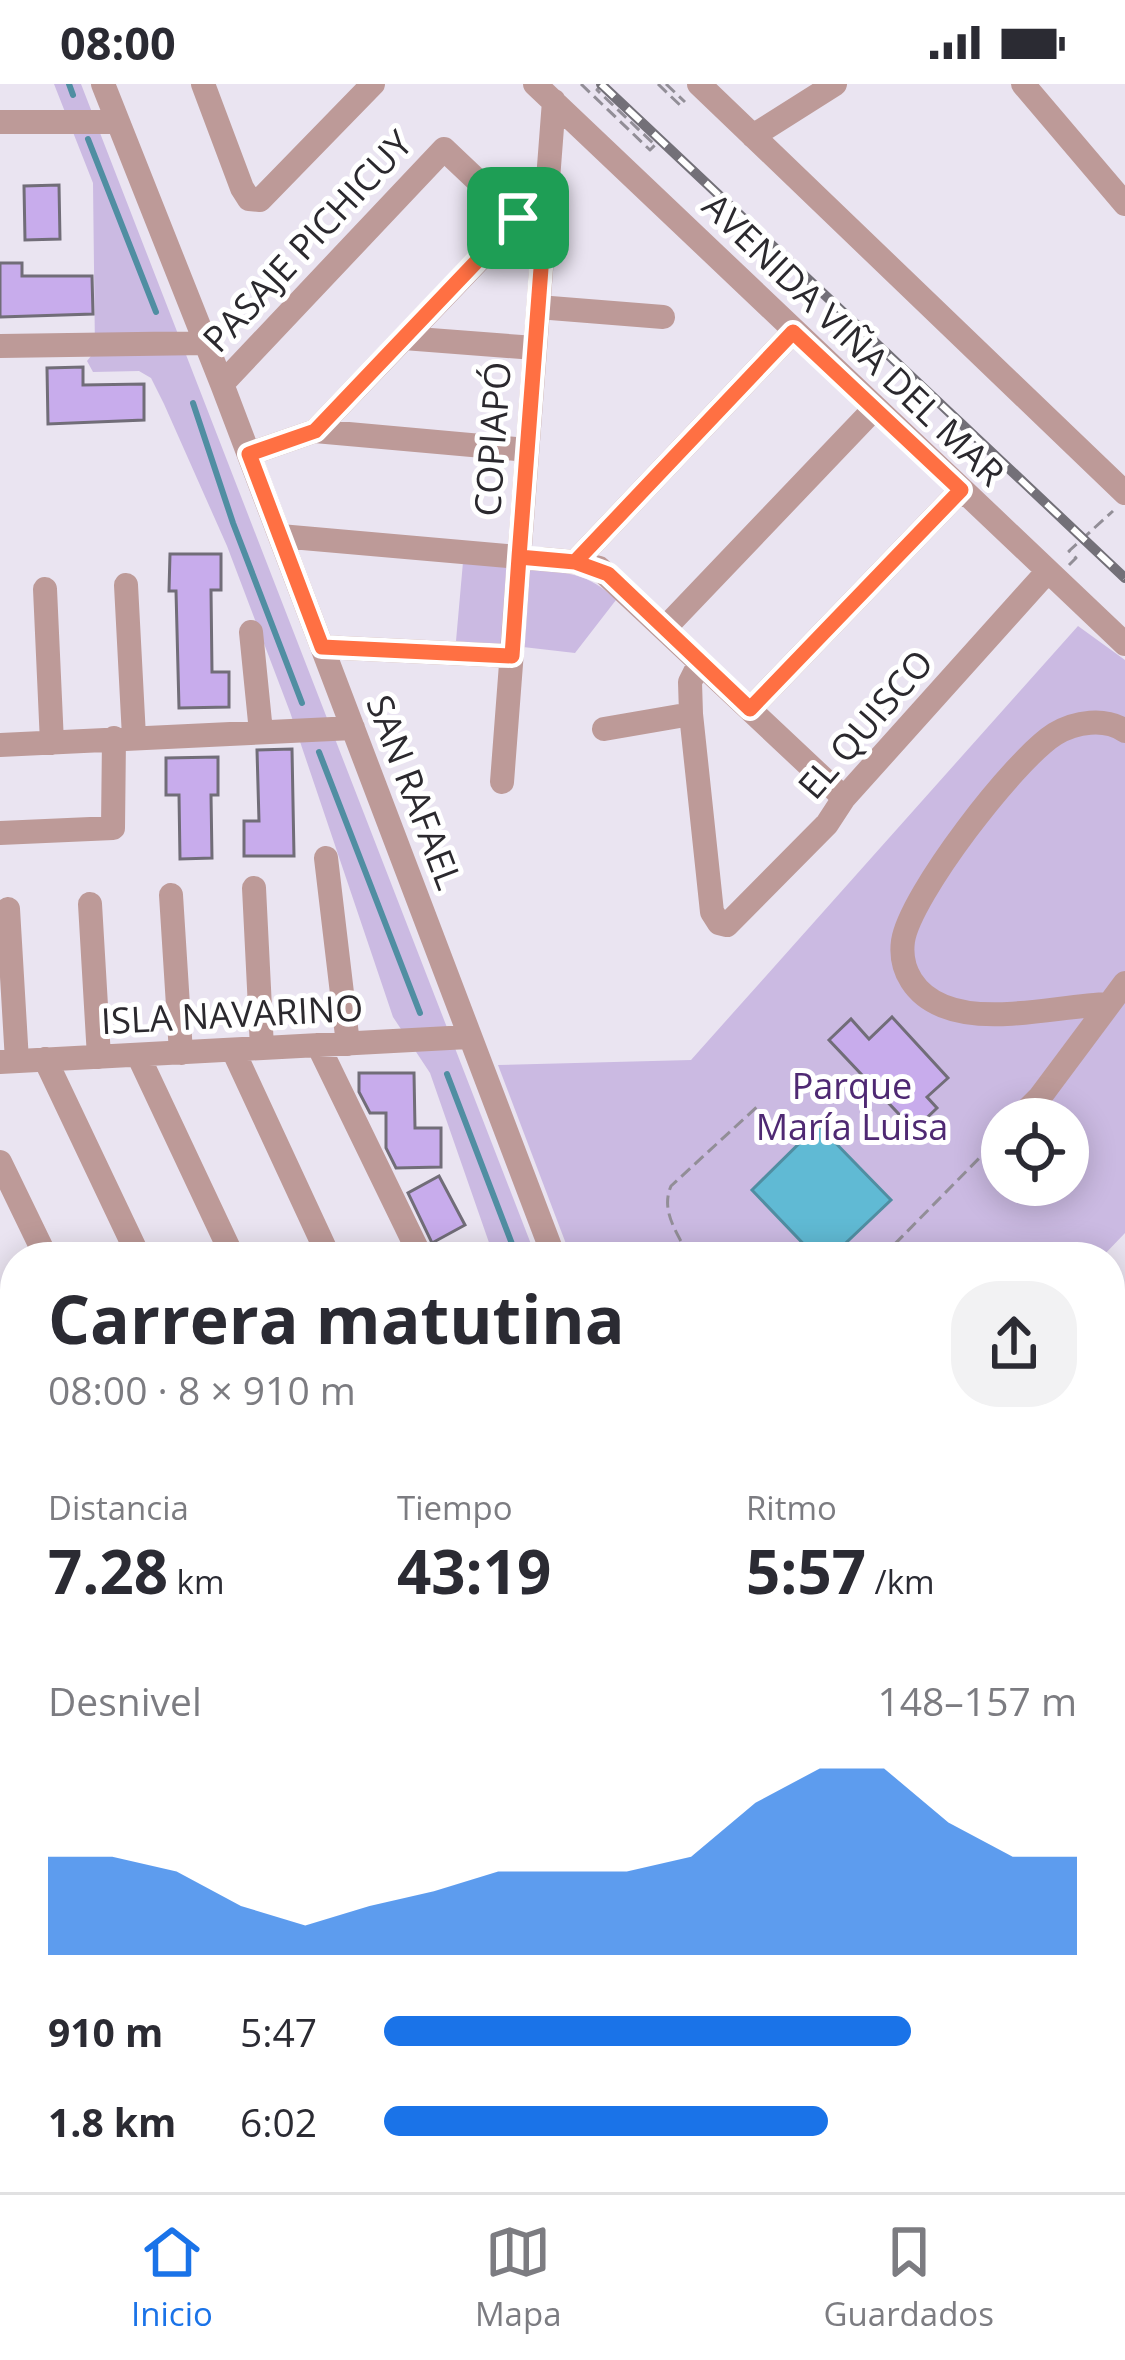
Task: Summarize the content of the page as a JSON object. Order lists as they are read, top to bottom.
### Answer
{
  "streets": {
    "street": [
      "PASAJE PICHICUY",
      "AVENIDA VIÑA DEL MAR",
      "COPIAPÓ",
      "EL QUISCO",
      "SAN RAFAEL",
      "ISLA NAVARINO"
    ]
  },
  "crossings": [
    ["PASAJE PICHICUY", "SAN RAFAEL"],
    ["AVENIDA VIÑA DEL MAR", "COPIAPÓ"],
    ["AVENIDA VIÑA DEL MAR", "EL QUISCO"],
    ["SAN RAFAEL", "ISLA NAVARINO"]
  ],
  "parks": ["Parque María Luisa"],
  "page": {
    "status": "08:00",
    "heading": ["Carrera matutina", "08:00 · 8 × 910 m"],
    "stats": [
      ["Distancia", "7.28 km"],
      ["Tiempo", "43:19"],
      ["Ritmo", "5:57 /km"]
    ],
    "chart": ["Desnivel", "148–157 m"],
    "list": [
      {
        "name": "910 m",
        "note": "5:47"
      },
      {
        "name": "1.8 km",
        "note": "6:02"
      }
    ],
    "tabs": ["Inicio", "Mapa", "Guardados"]
  }
}
